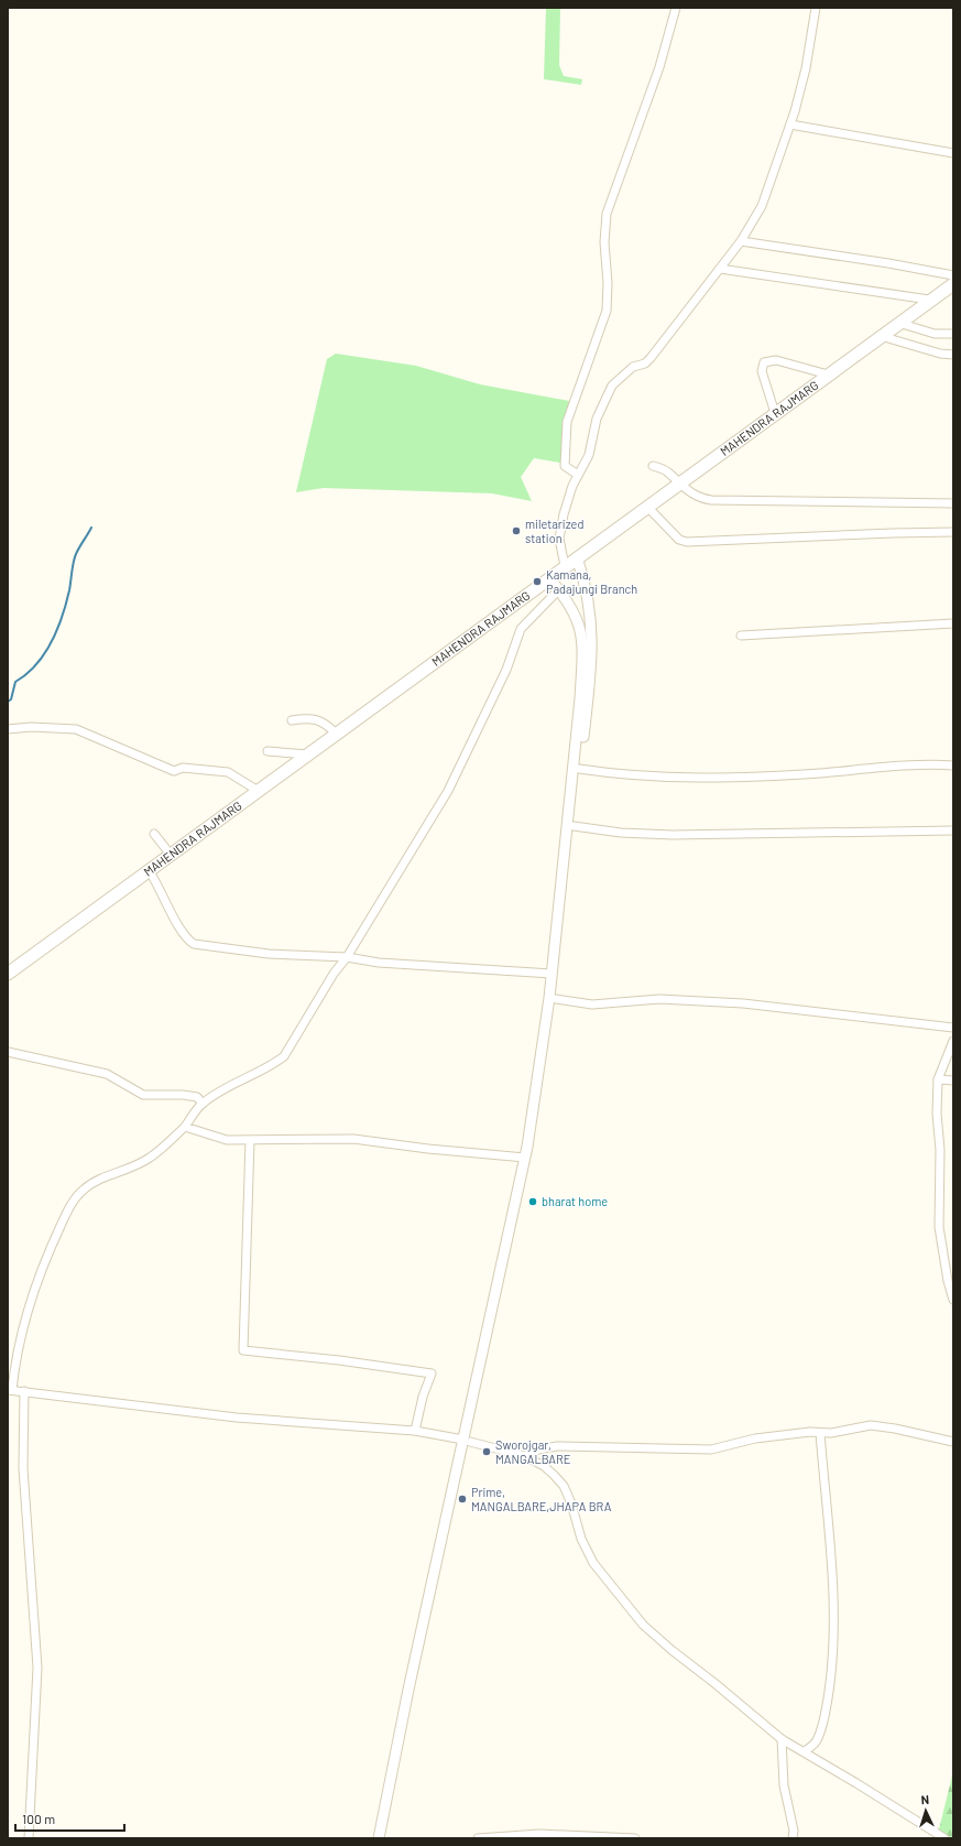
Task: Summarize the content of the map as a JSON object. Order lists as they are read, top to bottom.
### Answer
{
  "streets": {
    "highway": ["MAHENDRA RAJMARG"]
  },
  "places": [
    "miletarized station",
    "Kamana, Padajungi Branch",
    "bharat home",
    "Sworojgar, MANGALBARE",
    "Prime, MANGALBARE,JHAPA BRA"
  ],
  "scale_bar": "100 m",
  "north": "top"
}
